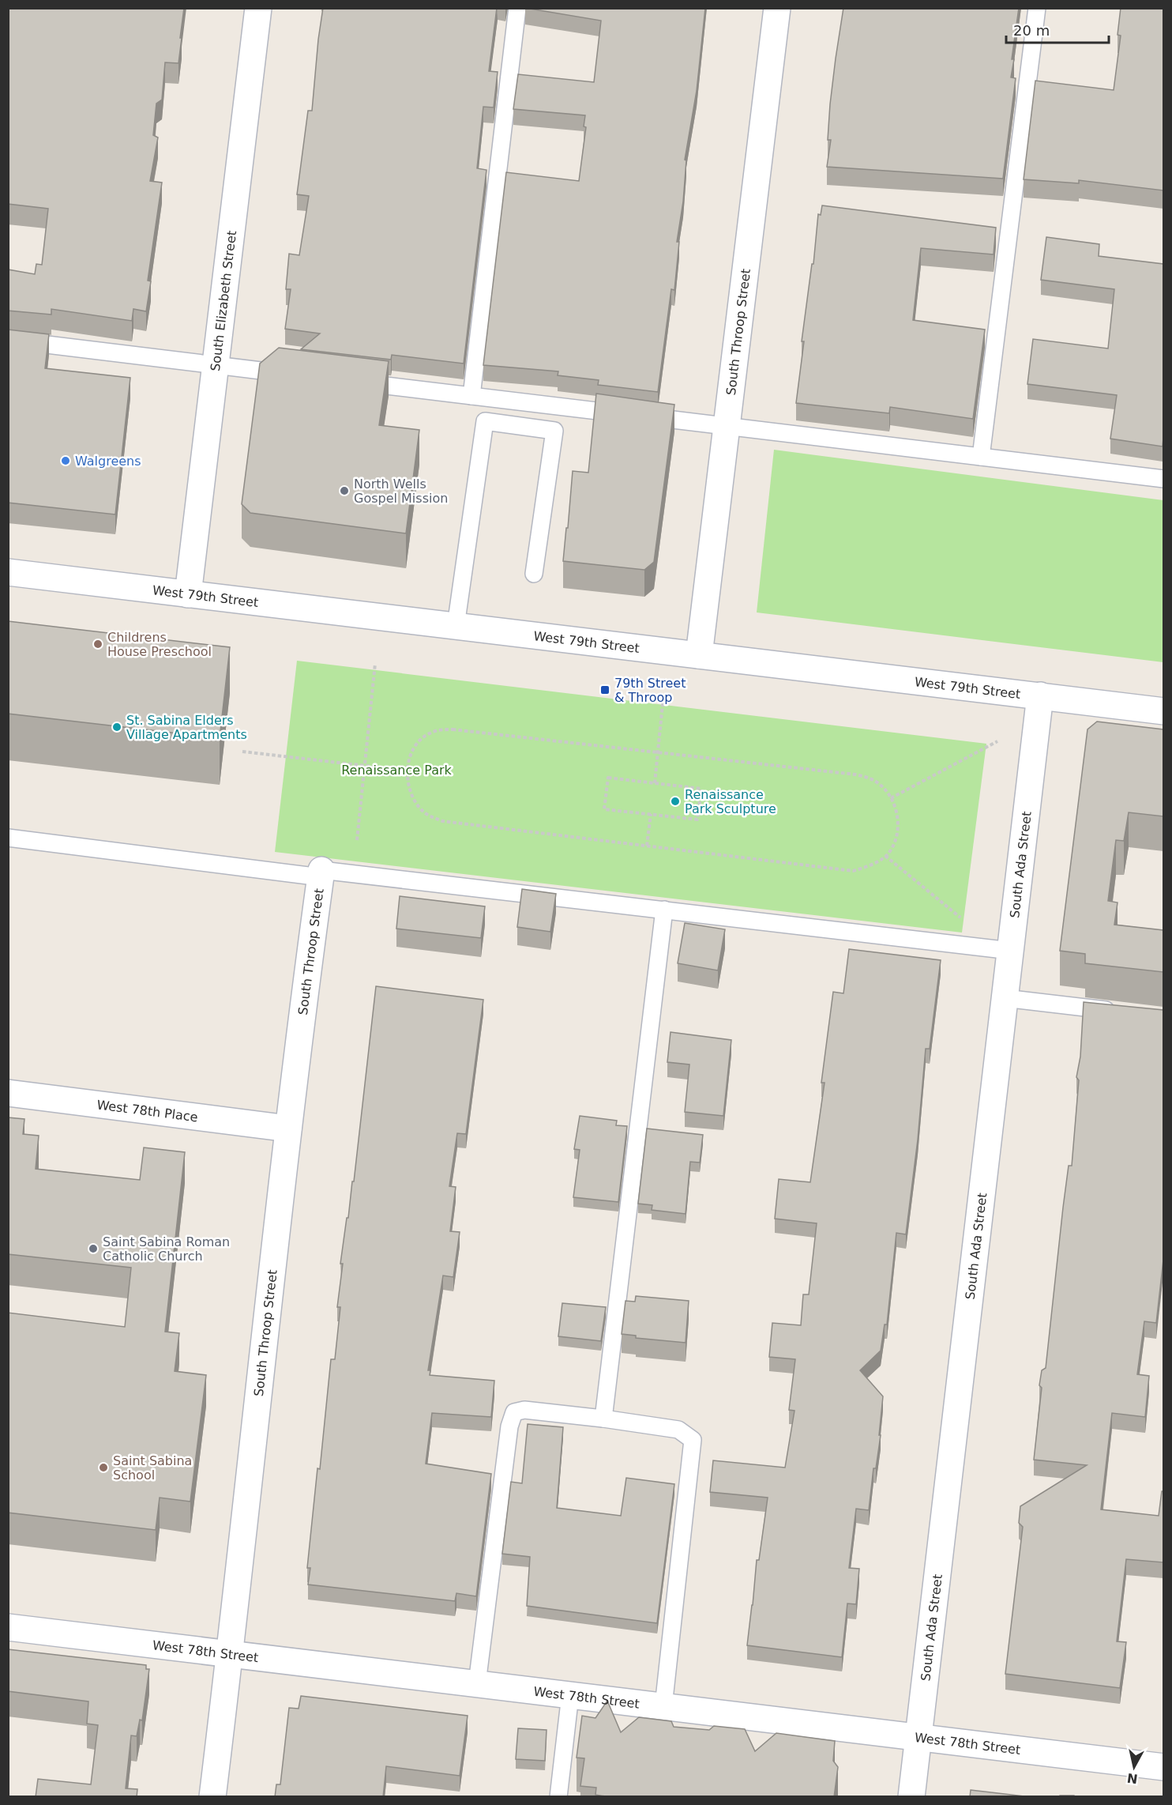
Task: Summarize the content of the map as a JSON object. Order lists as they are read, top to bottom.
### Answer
{
  "streets": {
    "street": [
      "South Elizabeth Street",
      "South Throop Street",
      "West 79th Street",
      "South Ada Street",
      "West 78th Place",
      "West 78th Street"
    ]
  },
  "crossings": [
    ["South Elizabeth Street", "West 79th Street"],
    ["South Throop Street", "West 79th Street"],
    ["South Throop Street", "West 78th Place"],
    ["South Throop Street", "West 78th Street"],
    ["West 79th Street", "South Ada Street"],
    ["South Ada Street", "West 78th Street"]
  ],
  "parks": ["Renaissance Park"],
  "places": {
    "other": [
      "Walgreens",
      "North Wells Gospel Mission",
      "Childrens House Preschool",
      "St. Sabina Elders Village Apartments",
      "Renaissance Park Sculpture",
      "Saint Sabina Roman Catholic Church",
      "Saint Sabina School"
    ],
    "transit": ["79th Street & Throop"]
  },
  "scale_bar": "20 m",
  "north": "bottom"
}
